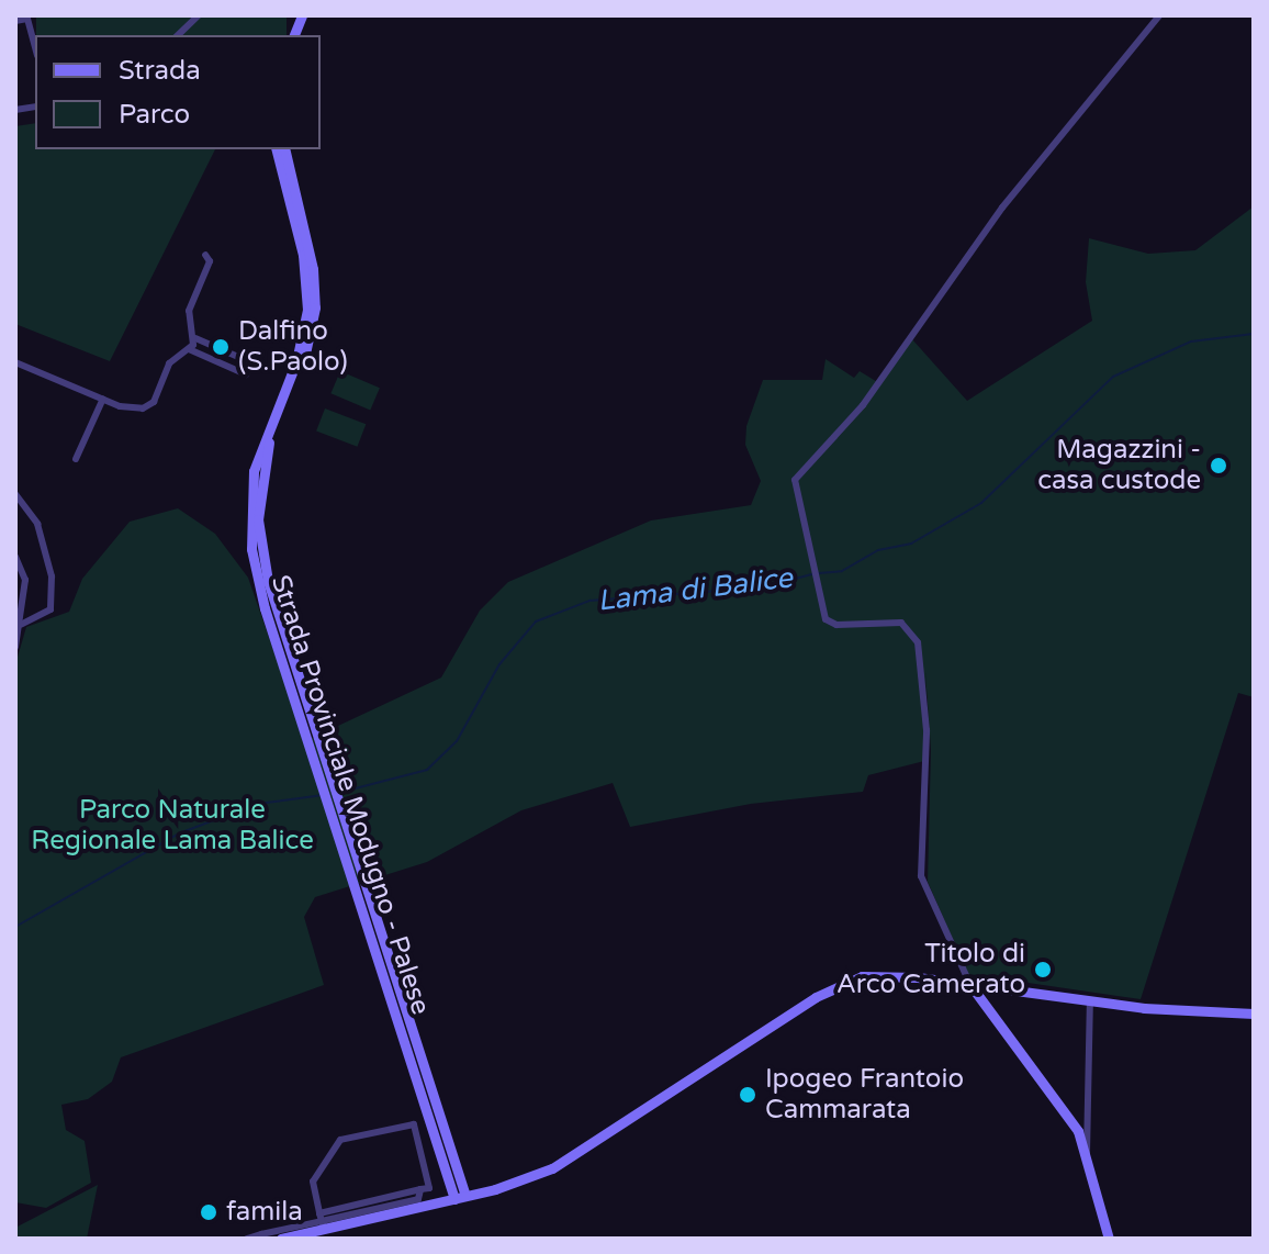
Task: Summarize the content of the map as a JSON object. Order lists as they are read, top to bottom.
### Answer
{
  "streets": {
    "main road": ["Strada Provinciale Modugno - Palese"]
  },
  "water": ["Lama di Balice"],
  "parks": ["Parco Naturale Regionale Lama Balice"],
  "places": [
    "Dalfino (S.Paolo)",
    "Magazzini - casa custode",
    "Titolo di Arco Camerato",
    "Ipogeo Frantoio Cammarata",
    "famila"
  ],
  "legend": ["Strada", "Parco"]
}
